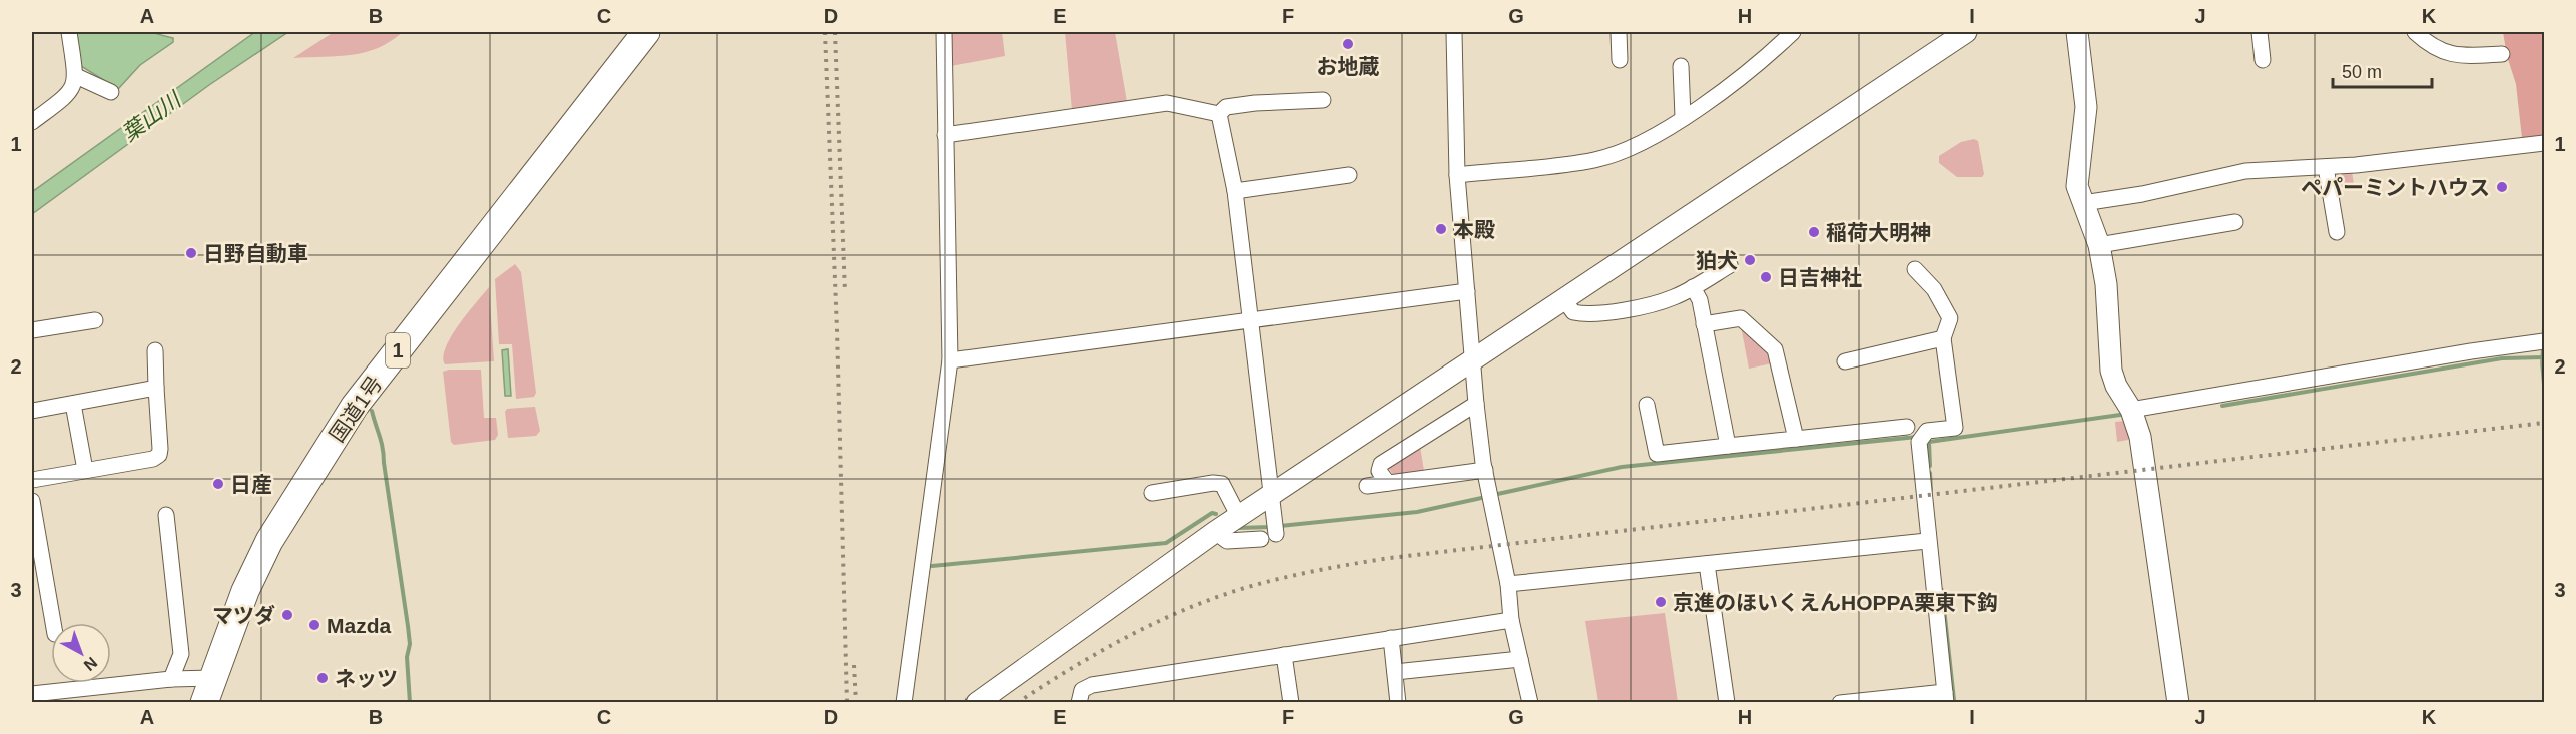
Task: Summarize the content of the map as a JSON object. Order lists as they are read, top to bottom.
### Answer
{
  "streets": {
    "highway": ["1", "国道1号"]
  },
  "water": ["葉山川"],
  "places": [
    "お地蔵",
    "ペパーミントハウス",
    "本殿",
    "稲荷大明神",
    "日野自動車",
    "狛犬",
    "日吉神社",
    "日産",
    "京進のほいくえんHOPPA栗東下鈎",
    "マツダ",
    "Mazda",
    "ネッツ"
  ],
  "scale_bar": "50 m",
  "north": "bottom right",
  "grid": {
    "columns": [
      "A",
      "B",
      "C",
      "D",
      "E",
      "F",
      "G",
      "H",
      "I",
      "J",
      "K"
    ],
    "rows": ["1", "2", "3"]
  }
}
